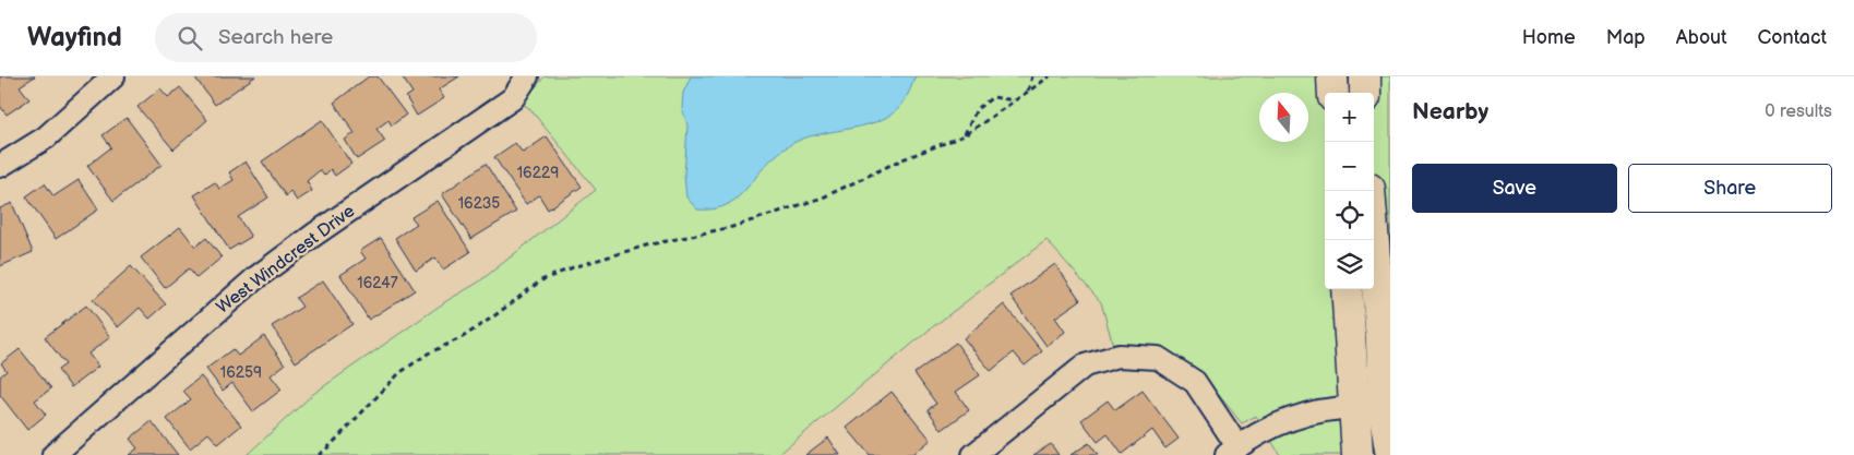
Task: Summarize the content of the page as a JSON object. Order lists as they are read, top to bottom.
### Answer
{
  "streets": {
    "street": ["West Windcrest Drive"]
  },
  "house_numbers": [
    "16229",
    "16235",
    "16247",
    "16259"
  ],
  "north": "top",
  "page": {
    "header": "Wayfind",
    "search": "Search here",
    "nav": [
      "Home",
      "Map",
      "About",
      "Contact"
    ],
    "heading": ["Nearby", "0 results"],
    "map_buttons": ["+", "−"],
    "buttons": ["Save", "Share"]
  }
}
